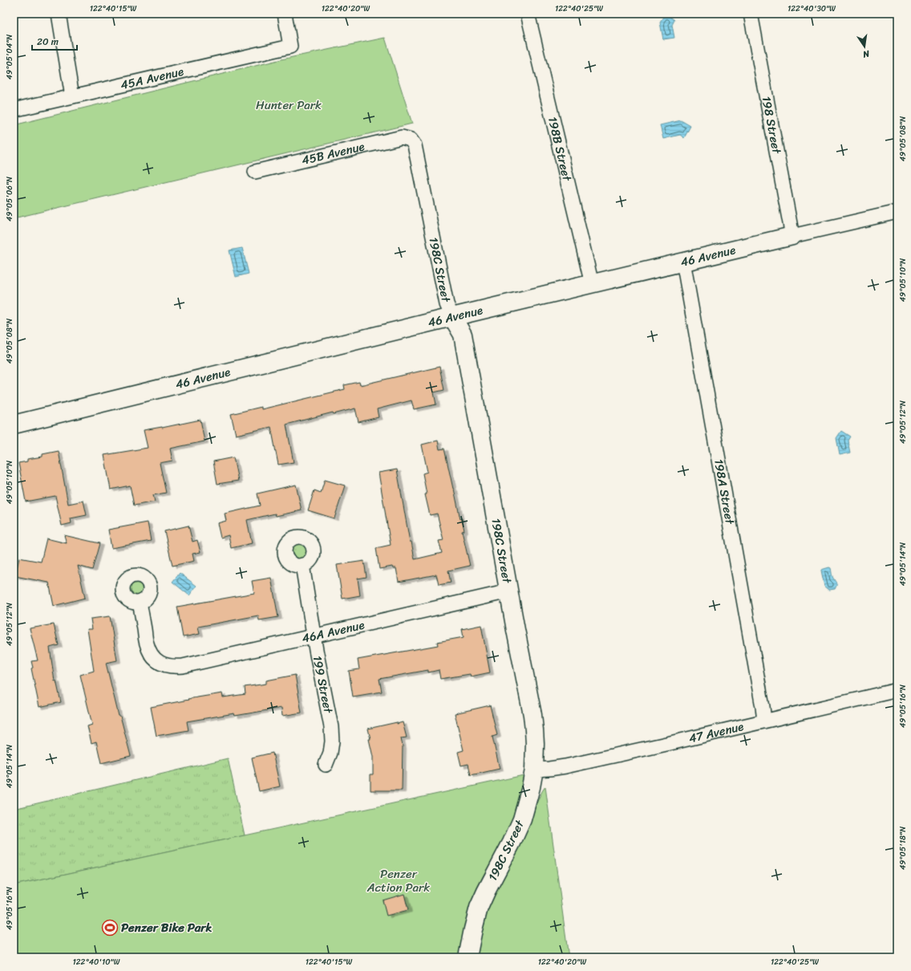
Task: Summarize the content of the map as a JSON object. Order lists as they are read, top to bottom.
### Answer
{
  "streets": {
    "street": [
      "45A Avenue",
      "198 Street",
      "198B Street",
      "45B Avenue",
      "46 Avenue",
      "198C Street",
      "198A Street",
      "46A Avenue",
      "199 Street",
      "47 Avenue"
    ]
  },
  "crossings": [
    ["198 Street", "46 Avenue"],
    ["198B Street", "46 Avenue"],
    ["45B Avenue", "198C Street"],
    ["46 Avenue", "198C Street"],
    ["46 Avenue", "198A Street"],
    ["198C Street", "46A Avenue"],
    ["198C Street", "47 Avenue"],
    ["198A Street", "47 Avenue"],
    ["46A Avenue", "199 Street"]
  ],
  "parks": ["Hunter Park", "Penzer Action Park"],
  "places": {
    "sports": ["Penzer Bike Park"]
  },
  "scale_bar": "20 m",
  "north": "bottom",
  "coordinates": [
    "122°40'15\"W",
    "122°40'20\"W",
    "122°40'25\"W",
    "122°40'30\"W",
    "49°05'04\"N",
    "49°05'08\"N",
    "49°05'06\"N",
    "49°05'10\"N",
    "49°05'12\"N",
    "49°05'14\"N",
    "49°05'16\"N",
    "49°05'18\"N",
    "122°40'10\"W"
  ]
}
